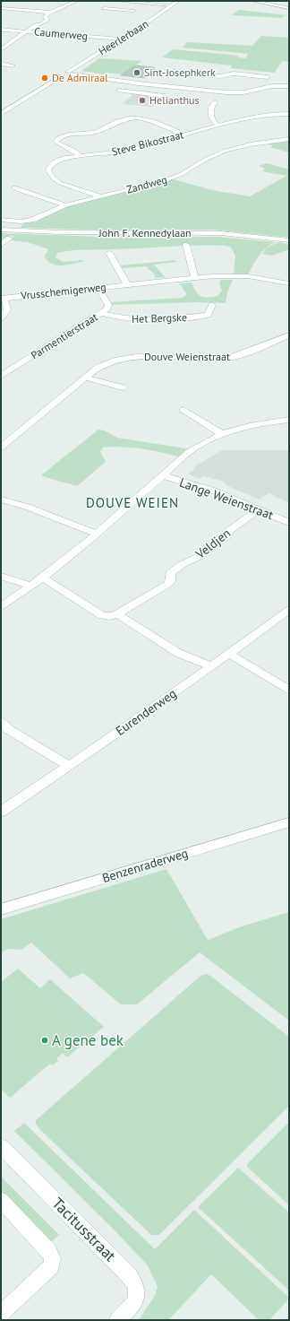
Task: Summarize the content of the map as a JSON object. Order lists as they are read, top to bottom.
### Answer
{
  "streets": {
    "street": [
      "Caumerweg",
      "Heerlerbaan",
      "Steve Bikostraat",
      "Zandweg",
      "John F. Kennedylaan",
      "Vrusschemigerweg",
      "Het Bergske",
      "Parmentierstraat",
      "Douve Weienstraat",
      "Lange Weienstraat",
      "Veldjen",
      "Eurenderweg",
      "Benzenraderweg",
      "Tacitusstraat"
    ]
  },
  "crossings": [
    ["Caumerweg", "Heerlerbaan"],
    ["Steve Bikostraat", "Zandweg"],
    ["Vrusschemigerweg", "Parmentierstraat"],
    ["Het Bergske", "Parmentierstraat"],
    ["Lange Weienstraat", "Veldjen"]
  ],
  "districts": ["DOUVE WEIEN"],
  "places": [
    "Sint-Josephkerk",
    "De Admiraal",
    "Helianthus",
    "A gene bek"
  ]
}
